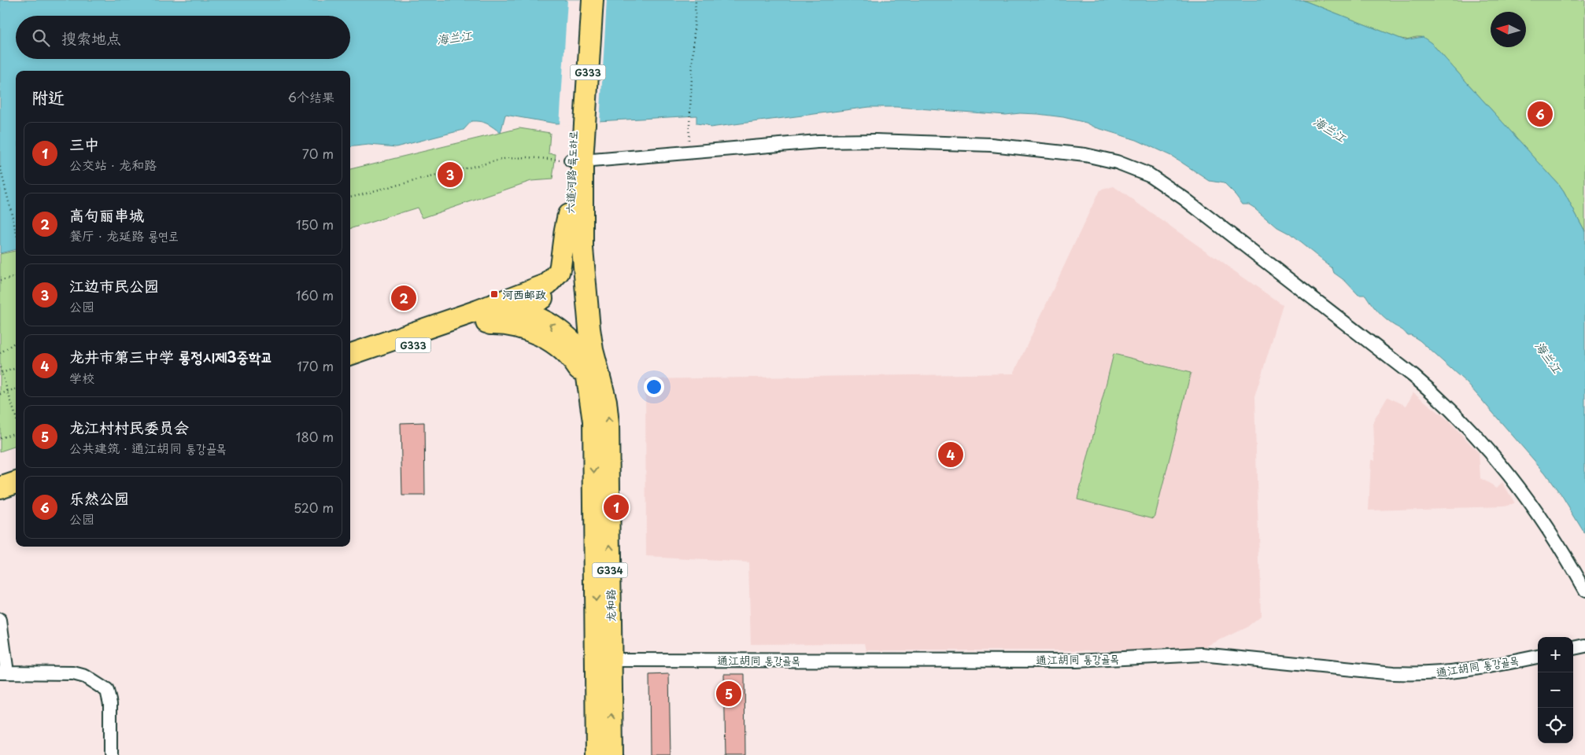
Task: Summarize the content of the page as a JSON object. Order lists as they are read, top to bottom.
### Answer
{
  "streets": {
    "highway": [
      "G333",
      "六道河路 륙도하로",
      "G334",
      "龙和路"
    ],
    "street": ["通江胡同 통강골목"]
  },
  "crossings": [
    ["G333", "G334"],
    ["六道河路 륙도하로", "G334"],
    ["六道河路 륙도하로", "龙和路"],
    ["G334", "龙和路"],
    ["龙和路", "通江胡同 통강골목"]
  ],
  "water": ["海兰江"],
  "places": {
    "transit": ["河西邮政"]
  },
  "north": "left",
  "page": {
    "search": "搜索地点",
    "heading": ["附近", "6个结果"],
    "pins": [
      "6",
      "3",
      "2",
      "4",
      "1",
      "5"
    ],
    "list": [
      {
        "mark": "1",
        "name": "三中",
        "note": "公交站 · 龙和路",
        "value": "70 m"
      },
      {
        "mark": "2",
        "name": "高句丽串城",
        "note": "餐厅 · 龙延路 룡연로",
        "value": "150 m"
      },
      {
        "mark": "3",
        "name": "江边市民公园",
        "note": "公园",
        "value": "160 m"
      },
      {
        "mark": "4",
        "name": "龙井市第三中学 룡정시제3중학교",
        "note": "学校",
        "value": "170 m"
      },
      {
        "mark": "5",
        "name": "龙江村村民委员会",
        "note": "公共建筑 · 通江胡同 통강골목",
        "value": "180 m"
      },
      {
        "mark": "6",
        "name": "乐然公园",
        "note": "公园",
        "value": "520 m"
      }
    ],
    "map_buttons": ["+", "−"]
  }
}
